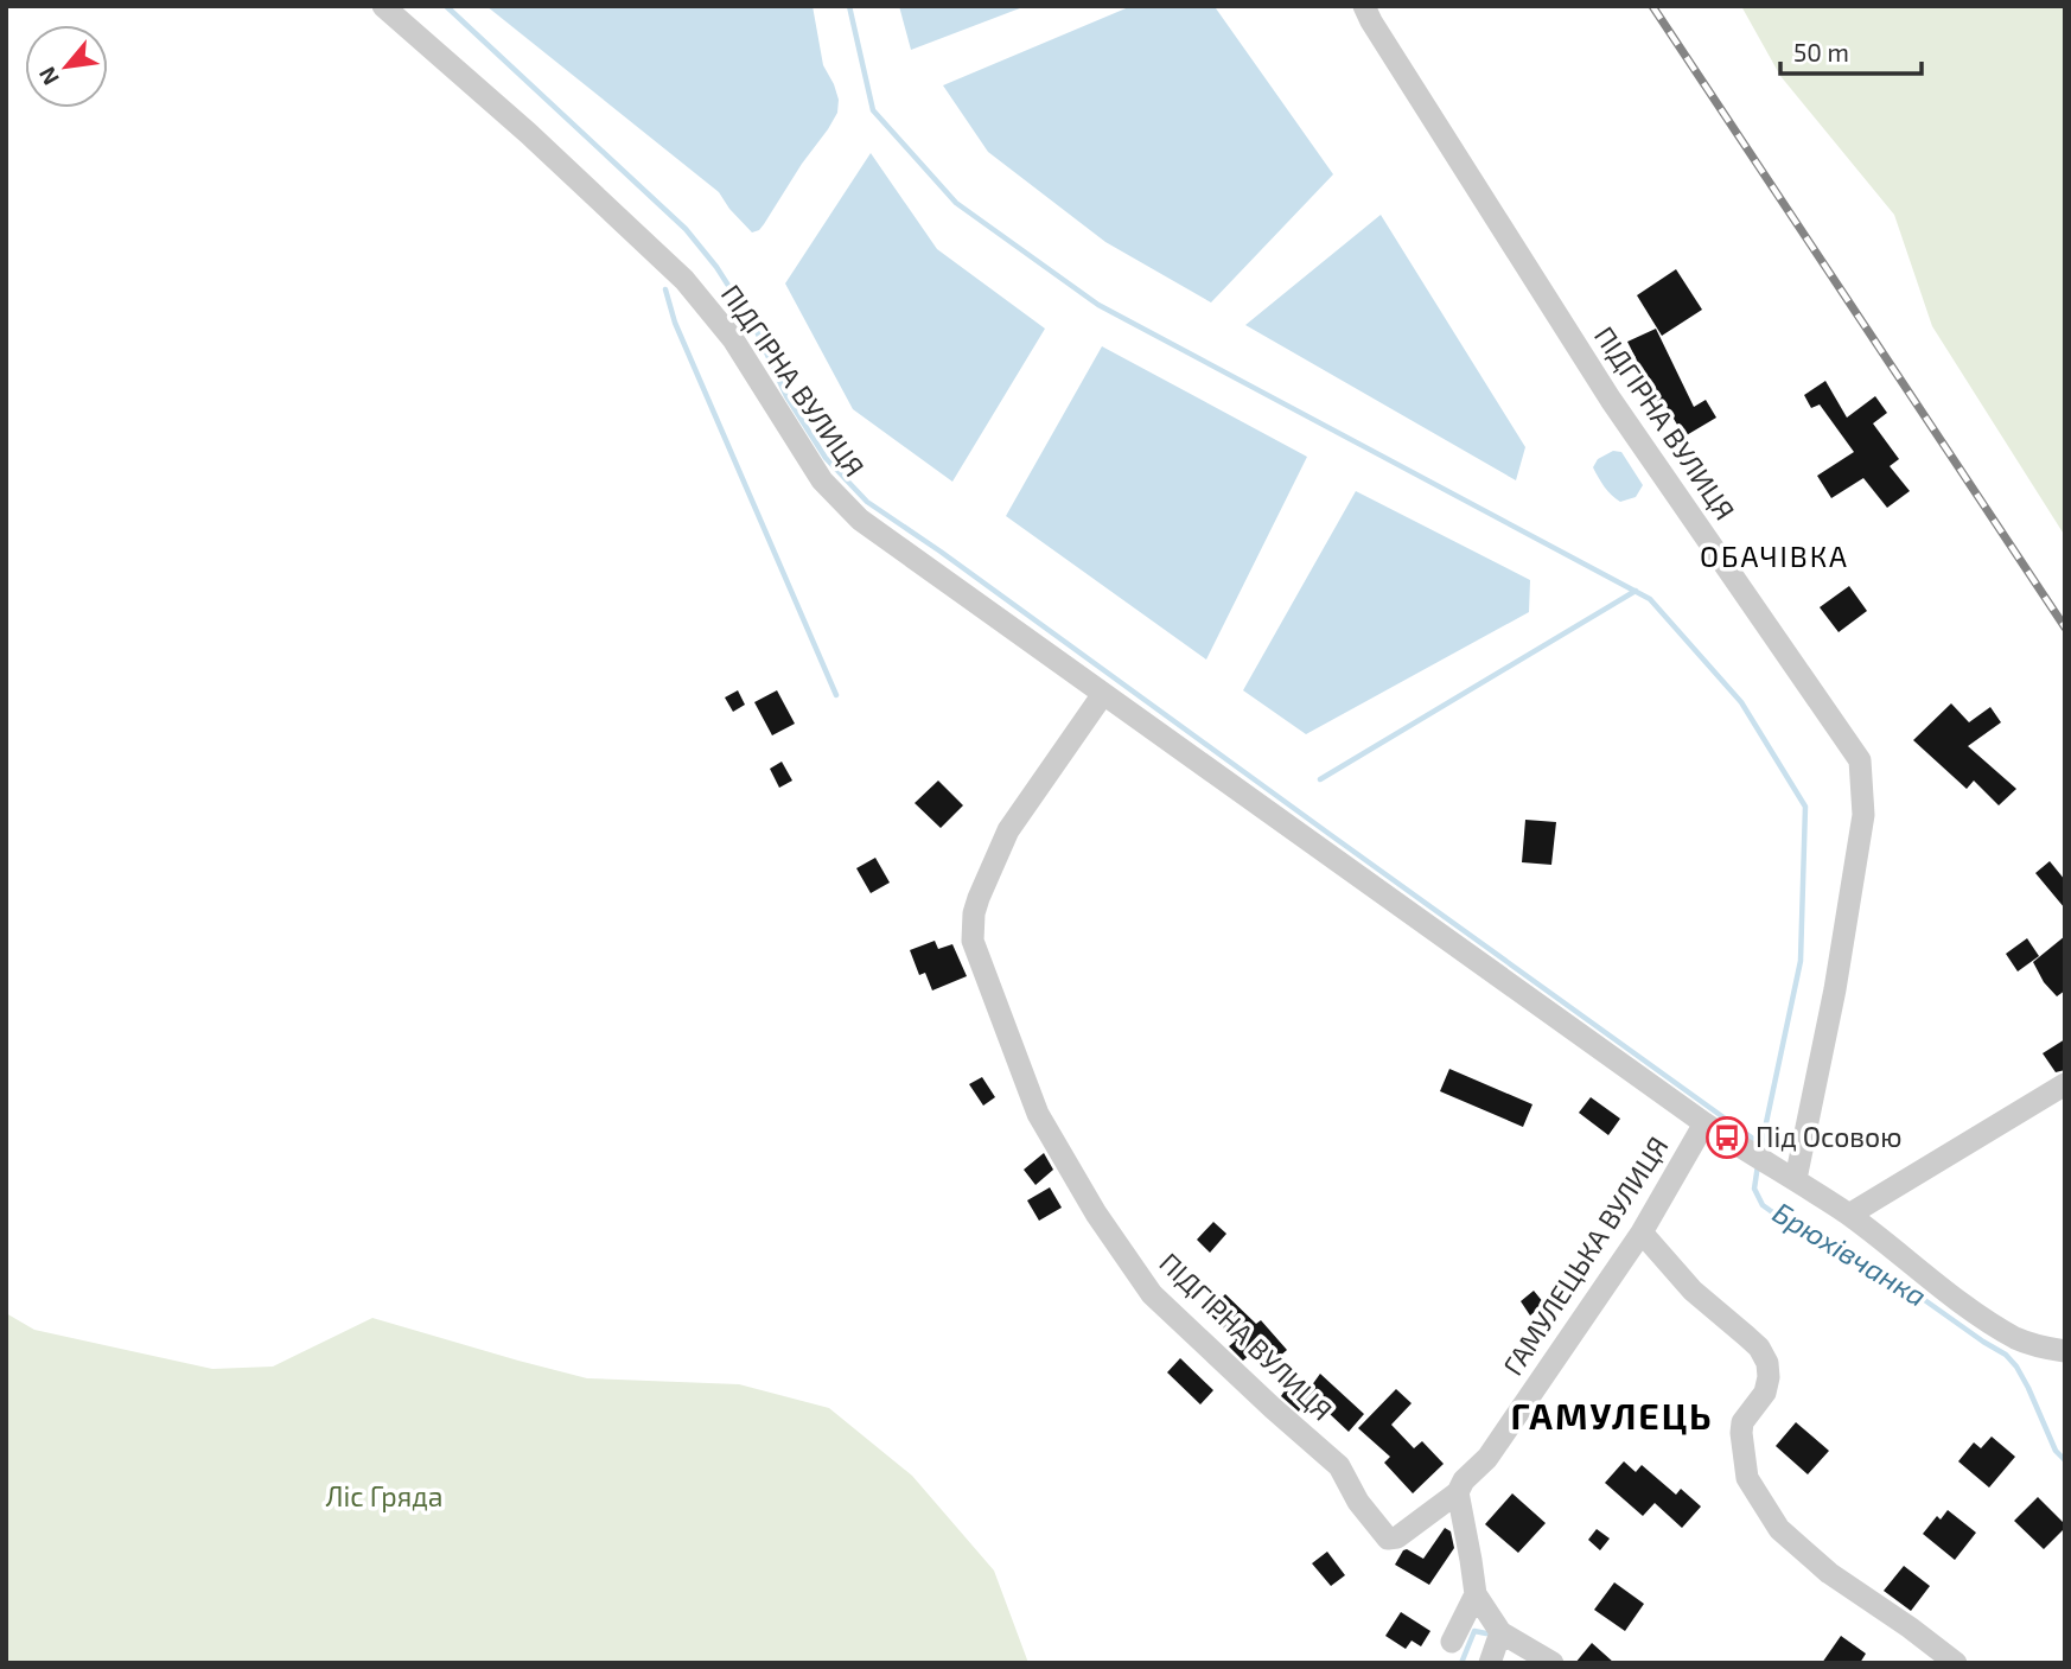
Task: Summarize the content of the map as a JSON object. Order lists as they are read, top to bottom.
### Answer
{
  "streets": {
    "street": ["ПІДГІРНА ВУЛИЦЯ", "ГАМУЛЕЦЬКА ВУЛИЦЯ"]
  },
  "crossings": [
    ["ПІДГІРНА ВУЛИЦЯ", "ГАМУЛЕЦЬКА ВУЛИЦЯ"]
  ],
  "districts": ["ОБАЧІВКА", "ГАМУЛЕЦЬ"],
  "water": ["Брюхівчанка"],
  "parks": ["Ліс Гряда"],
  "places": {
    "bus stop": ["Під Осовою"]
  },
  "scale_bar": "50 m",
  "north": "bottom left"
}
